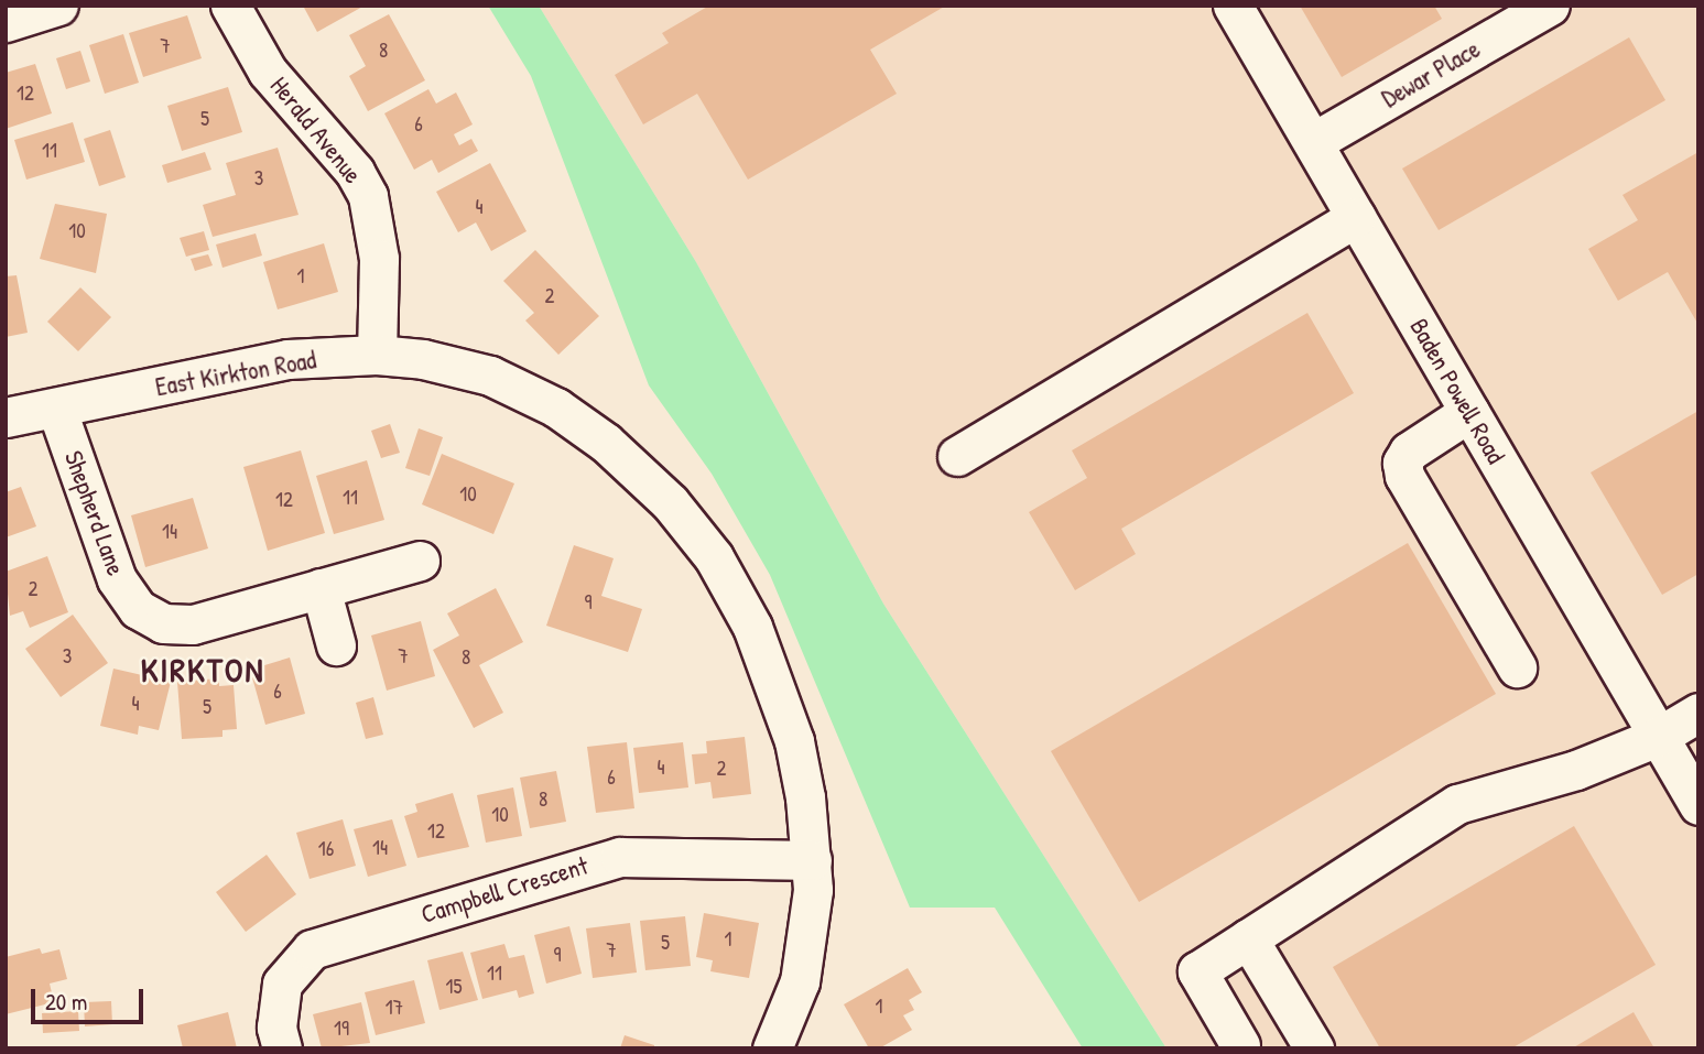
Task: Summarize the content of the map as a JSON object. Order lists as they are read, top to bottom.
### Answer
{
  "streets": {
    "street": [
      "Dewar Place",
      "Herald Avenue",
      "East Kirkton Road",
      "Baden Powell Road",
      "Shepherd Lane",
      "Campbell Crescent"
    ]
  },
  "crossings": [
    ["Dewar Place", "Baden Powell Road"],
    ["Herald Avenue", "East Kirkton Road"],
    ["East Kirkton Road", "Shepherd Lane"],
    ["East Kirkton Road", "Campbell Crescent"]
  ],
  "districts": ["KIRKTON"],
  "house_numbers": [
    "7",
    "8",
    "12",
    "5",
    "6",
    "11",
    "3",
    "4",
    "10",
    "1",
    "2",
    "10",
    "11",
    "12",
    "14",
    "2",
    "9",
    "3",
    "7",
    "8",
    "6",
    "4",
    "5",
    "4",
    "2",
    "6",
    "8",
    "10",
    "12",
    "14",
    "16",
    "1",
    "5",
    "7",
    "9",
    "11",
    "15",
    "1",
    "17",
    "19"
  ],
  "scale_bar": "20 m"
}
